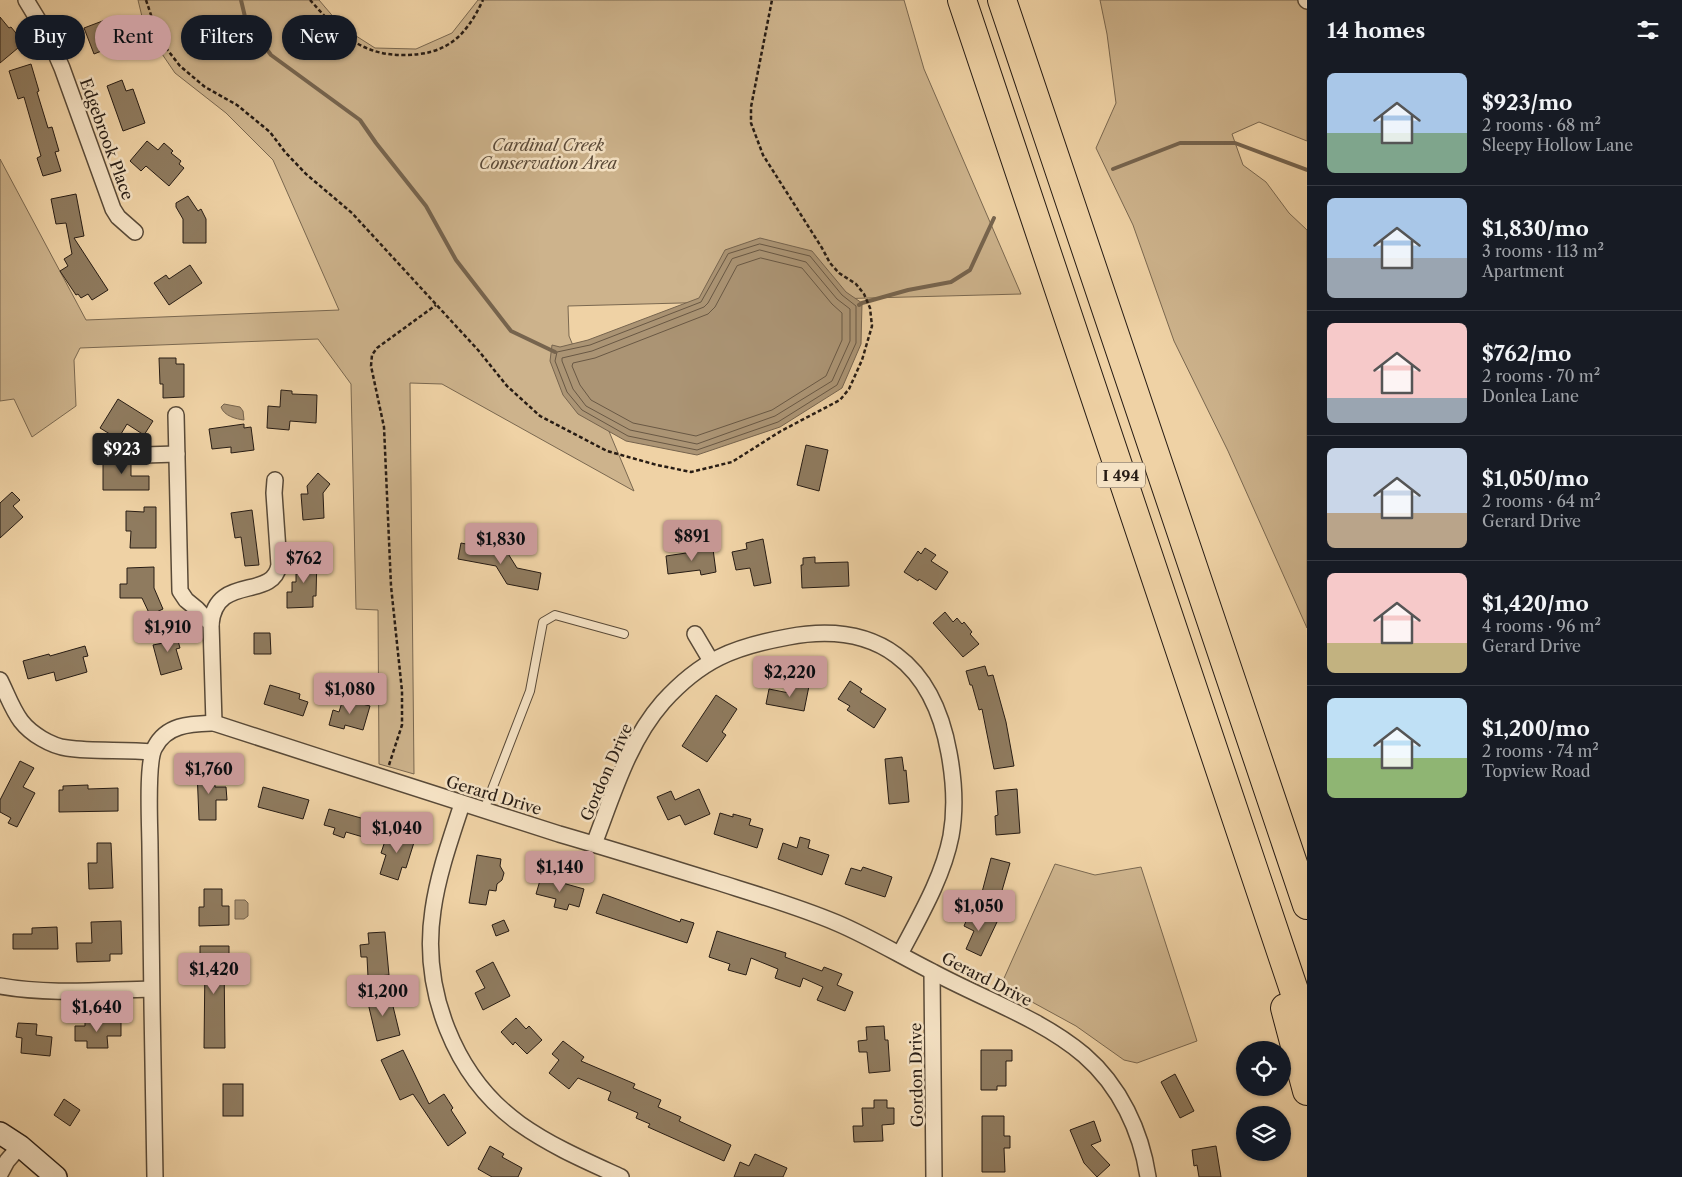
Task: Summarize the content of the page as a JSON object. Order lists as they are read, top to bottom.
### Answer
{
  "streets": {
    "highway": ["I 494"],
    "street": ["Edgebrook Place", "Gordon Drive", "Gerard Drive"]
  },
  "crossings": [
    ["Gordon Drive", "Gerard Drive"]
  ],
  "parks": ["Cardinal Creek Conservation Area"],
  "page": {
    "heading": "14 homes",
    "chip": [
      "Buy",
      "Rent",
      "Filters",
      "New"
    ],
    "list": [
      {
        "name": "$923/mo",
        "note": "2 rooms · 68 m² · Sleepy Hollow Lane"
      },
      {
        "name": "$1,830/mo",
        "note": "3 rooms · 113 m² · Apartment"
      },
      {
        "name": "$762/mo",
        "note": "2 rooms · 70 m² · Donlea Lane"
      },
      {
        "name": "$1,050/mo",
        "note": "2 rooms · 64 m² · Gerard Drive"
      },
      {
        "name": "$1,420/mo",
        "note": "4 rooms · 96 m² · Gerard Drive"
      },
      {
        "name": "$1,200/mo",
        "note": "2 rooms · 74 m² · Topview Road"
      }
    ],
    "price": [
      "$923",
      "$891",
      "$1,830",
      "$762",
      "$1,910",
      "$2,220",
      "$1,080",
      "$1,760",
      "$1,040",
      "$1,140",
      "$1,050",
      "$1,420",
      "$1,200",
      "$1,640"
    ]
  }
}
